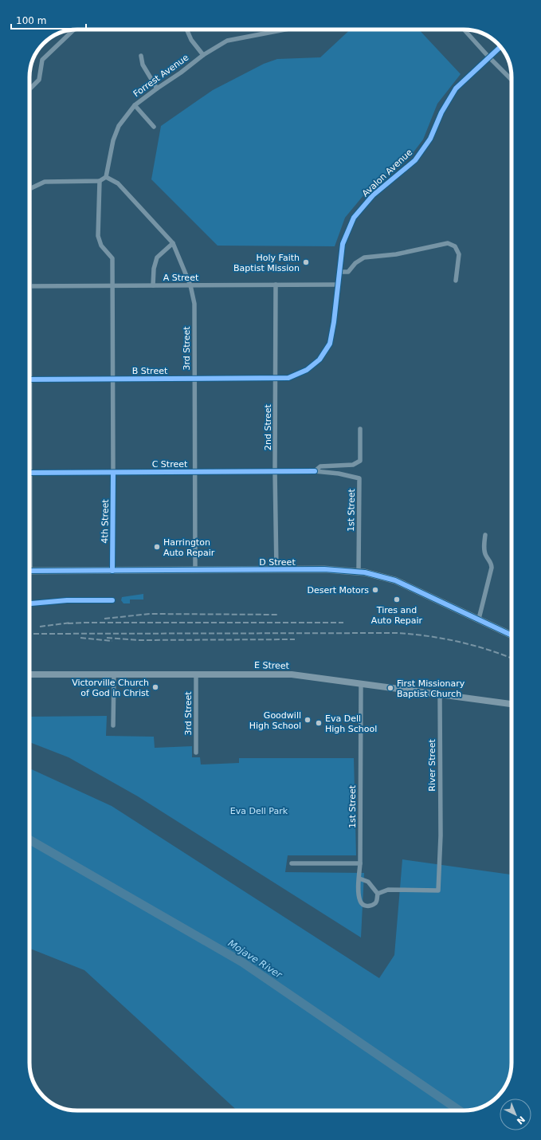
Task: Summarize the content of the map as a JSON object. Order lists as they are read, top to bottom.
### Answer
{
  "streets": {
    "main road": ["D Street"],
    "street": [
      "Forrest Avenue",
      "Avalon Avenue",
      "A Street",
      "3rd Street",
      "B Street",
      "2nd Street",
      "C Street",
      "1st Street",
      "4th Street",
      "E Street",
      "River Street"
    ]
  },
  "crossings": [
    ["Forrest Avenue", "3rd Street"],
    ["Avalon Avenue", "A Street"],
    ["Avalon Avenue", "B Street"],
    ["Avalon Avenue", "2nd Street"],
    ["A Street", "3rd Street"],
    ["A Street", "2nd Street"],
    ["A Street", "4th Street"],
    ["3rd Street", "B Street"],
    ["3rd Street", "C Street"],
    ["3rd Street", "D Street"],
    ["3rd Street", "E Street"],
    ["B Street", "2nd Street"],
    ["B Street", "4th Street"],
    ["2nd Street", "C Street"],
    ["2nd Street", "D Street"],
    ["C Street", "1st Street"],
    ["C Street", "4th Street"],
    ["1st Street", "D Street"],
    ["1st Street", "E Street"],
    ["1st Street", "River Street"],
    ["4th Street", "D Street"],
    ["E Street", "River Street"]
  ],
  "water": ["Mojave River"],
  "parks": ["Eva Dell Park"],
  "places": [
    "Holy Faith Baptist Mission",
    "Harrington Auto Repair",
    "Desert Motors",
    "Tires and Auto Repair",
    "Victorville Church of God in Christ",
    "First Missionary Baptist Church",
    "Goodwill High School",
    "Eva Dell High School"
  ],
  "scale_bar": "100 m",
  "north": "bottom right"
}
